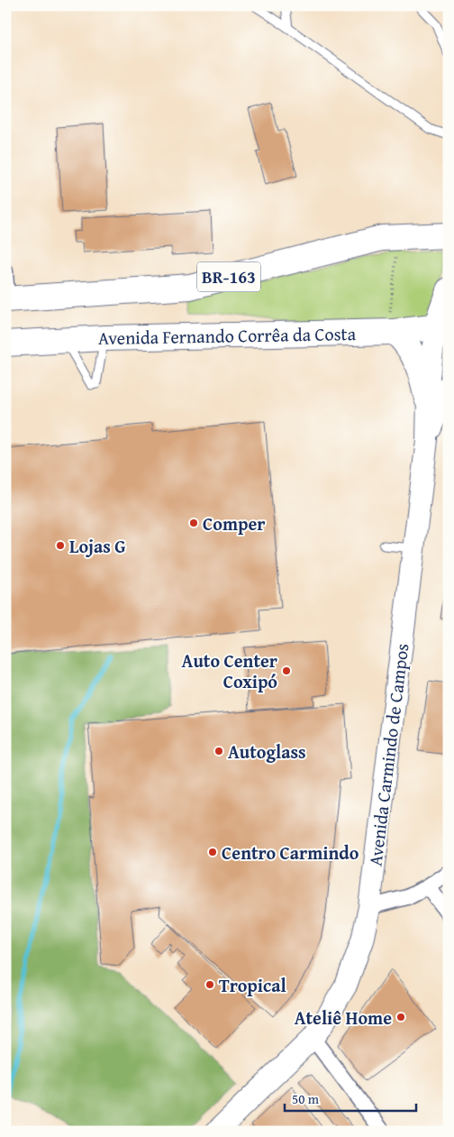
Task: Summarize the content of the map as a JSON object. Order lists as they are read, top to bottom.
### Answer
{
  "streets": {
    "highway": ["BR-163", "Avenida Fernando Corrêa da Costa"],
    "main road": ["Avenida Carmindo de Campos"]
  },
  "crossings": [
    ["Avenida Fernando Corrêa da Costa", "Avenida Carmindo de Campos"]
  ],
  "places": [
    "Comper",
    "Lojas G",
    "Auto Center Coxipó",
    "Autoglass",
    "Centro Carmindo",
    "Tropical",
    "Ateliê Home"
  ],
  "scale_bar": "50 m"
}
